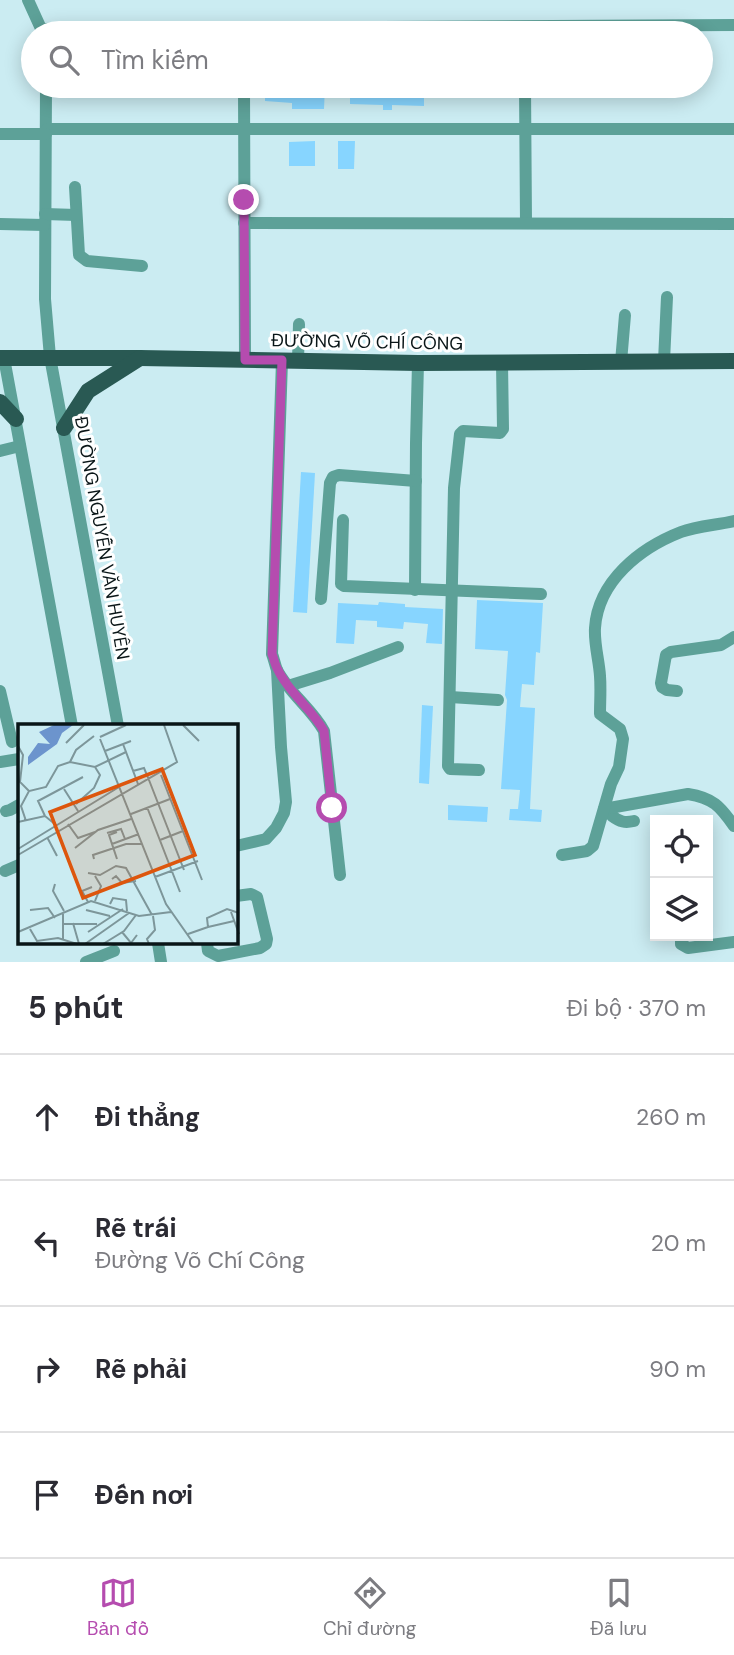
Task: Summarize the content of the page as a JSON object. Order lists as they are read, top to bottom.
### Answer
{
  "streets": {
    "main road": ["ĐƯỜNG VÕ CHÍ CÔNG"],
    "street": ["ĐƯỜNG NGUYỄN VĂN HUYÊN"]
  },
  "crossings": [
    ["ĐƯỜNG VÕ CHÍ CÔNG", "ĐƯỜNG NGUYỄN VĂN HUYÊN"]
  ],
  "page": {
    "search": "Tìm kiếm",
    "heading": ["5 phút", "Đi bộ · 370 m"],
    "list": [
      ["Đi thẳng", "260 m"],
      ["Rẽ trái", "Đường Võ Chí Công", "20 m"],
      ["Rẽ phải", "90 m"],
      "Đến nơi"
    ],
    "nav": ["Bản đồ", "Chỉ đường", "Đã lưu"]
  }
}
